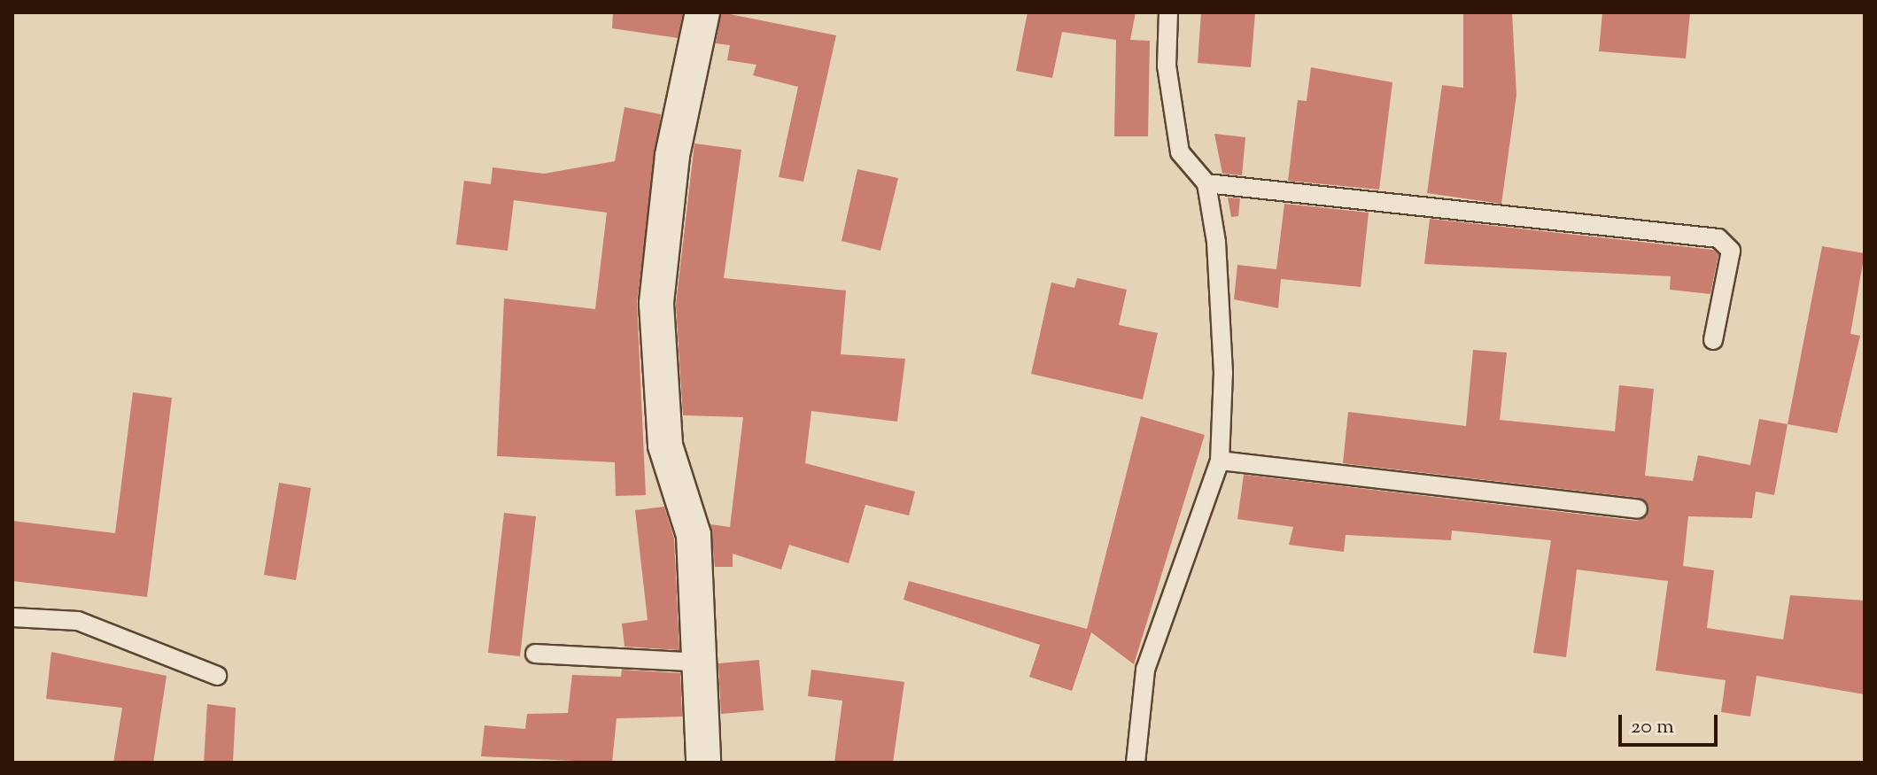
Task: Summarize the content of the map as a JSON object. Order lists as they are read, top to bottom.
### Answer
{
  "scale_bar": "20 m"
}
